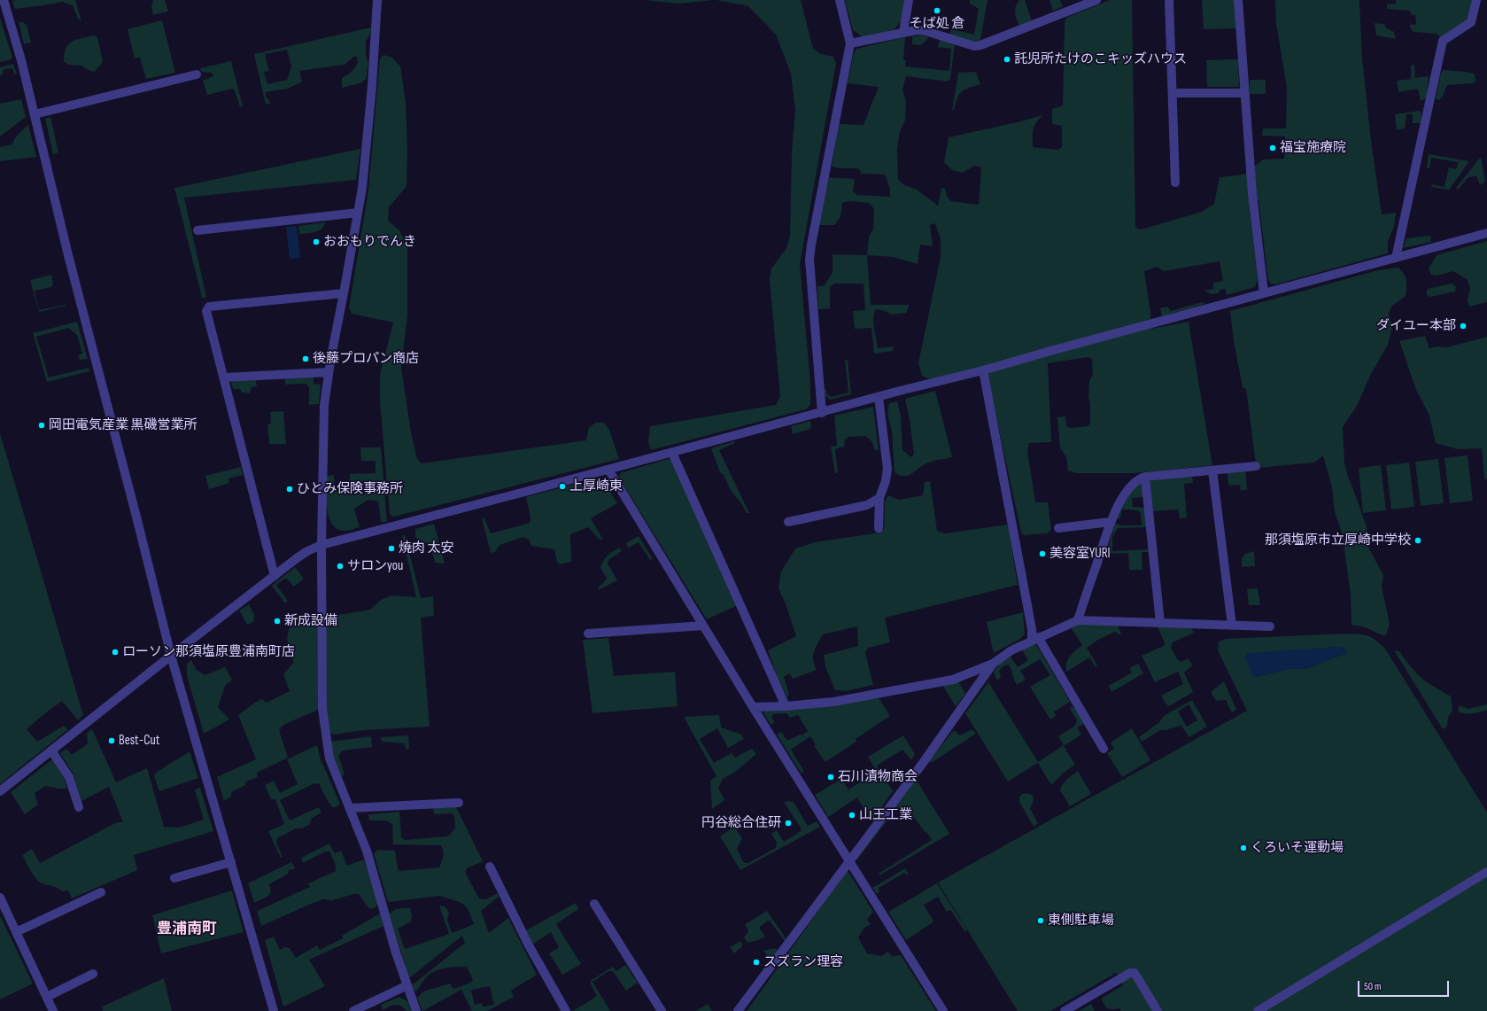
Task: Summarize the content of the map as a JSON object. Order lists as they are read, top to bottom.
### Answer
{
  "districts": ["豊浦南町"],
  "places": [
    "そば処 倉",
    "託児所たけのこキッズハウス",
    "福宝施療院",
    "おおもりでんき",
    "ダイユー本部",
    "後藤プロパン商店",
    "岡田電気産業 黒磯営業所",
    "上厚崎東",
    "ひとみ保険事務所",
    "那須塩原市立厚崎中学校",
    "焼肉 太安",
    "美容室YURI",
    "サロンyou",
    "新成設備",
    "ローソン那須塩原豊浦南町店",
    "Best-Cut",
    "石川漬物商会",
    "山王工業",
    "円谷総合住研",
    "くろいそ運動場",
    "東側駐車場",
    "スズラン理容"
  ],
  "scale_bar": "50 m"
}
